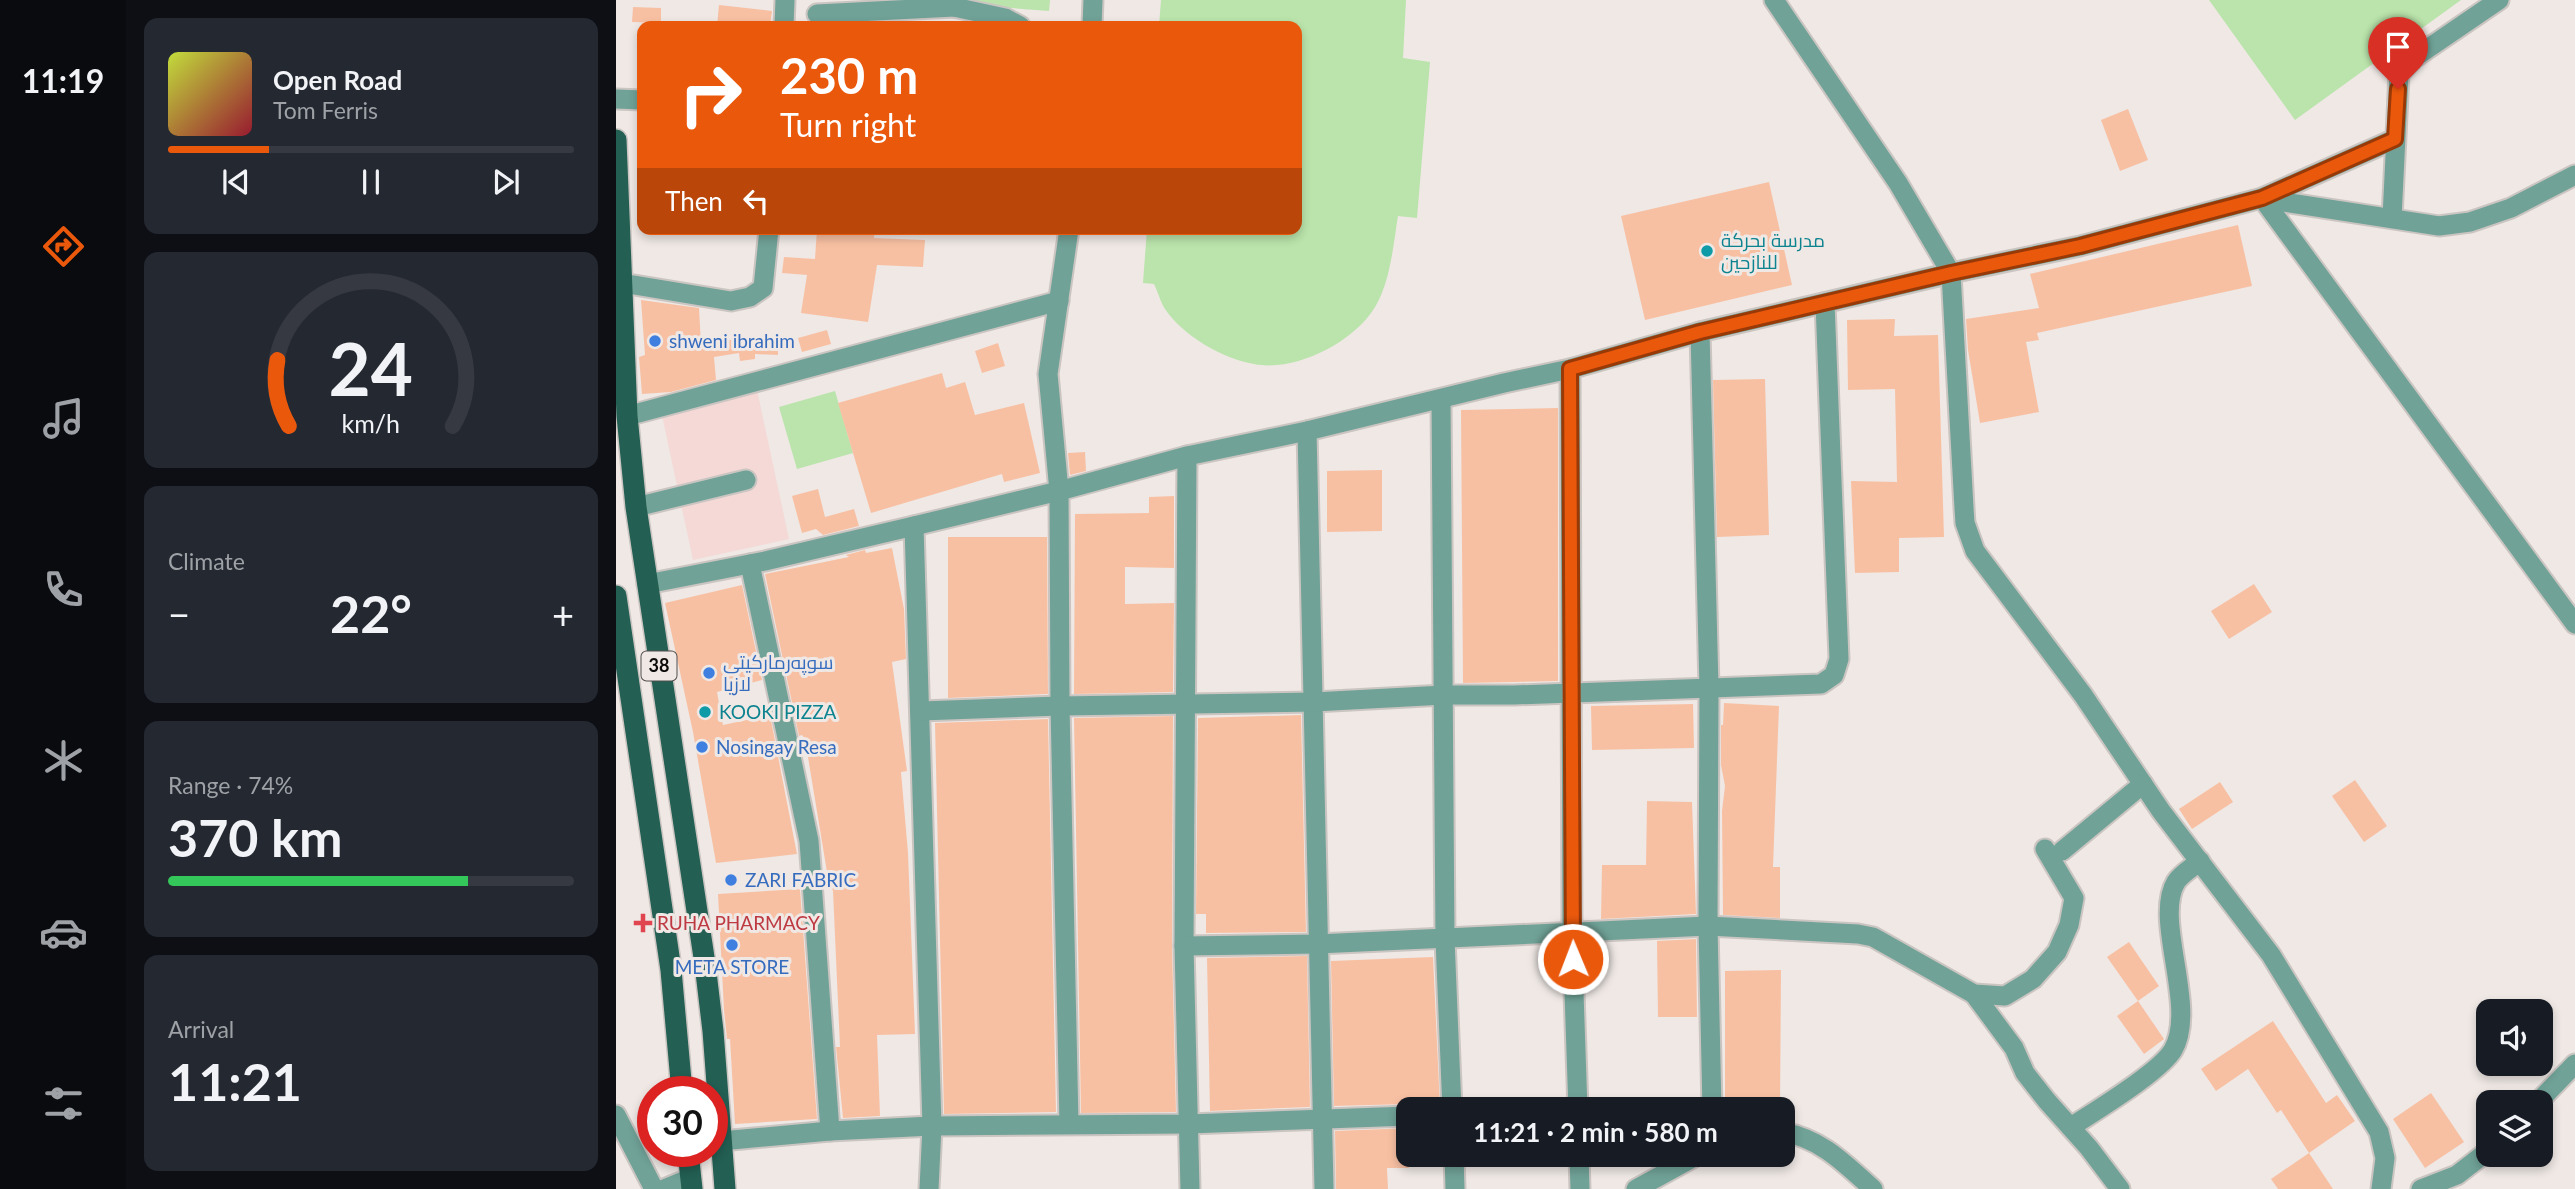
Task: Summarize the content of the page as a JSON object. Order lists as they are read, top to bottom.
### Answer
{
  "streets": {
    "main road": ["38"]
  },
  "places": {
    "other": [
      "مدرسة بحركة للنازحين",
      "shweni ibrahim",
      "سوپه‌رمارکیتی لازیا",
      "KOOKI PIZZA",
      "Nosingay Resa",
      "ZARI FABRIC",
      "META STORE"
    ],
    "health": ["RUHA PHARMACY"]
  },
  "page": {
    "tabs": "11:19",
    "turn": ["230 m", "Turn right"],
    "song": ["Open Road", "Tom Ferris"],
    "then": "Then",
    "tile": [
      "Climate",
      ["Range · 74%", "370 km"],
      ["Arrival", "11:21"]
    ],
    "heat": ["−", "22°", "+"],
    "limit": "30",
    "trip": "11:21 · 2 min · 580 m",
    "gauge": ["24", "km/h"]
  }
}
